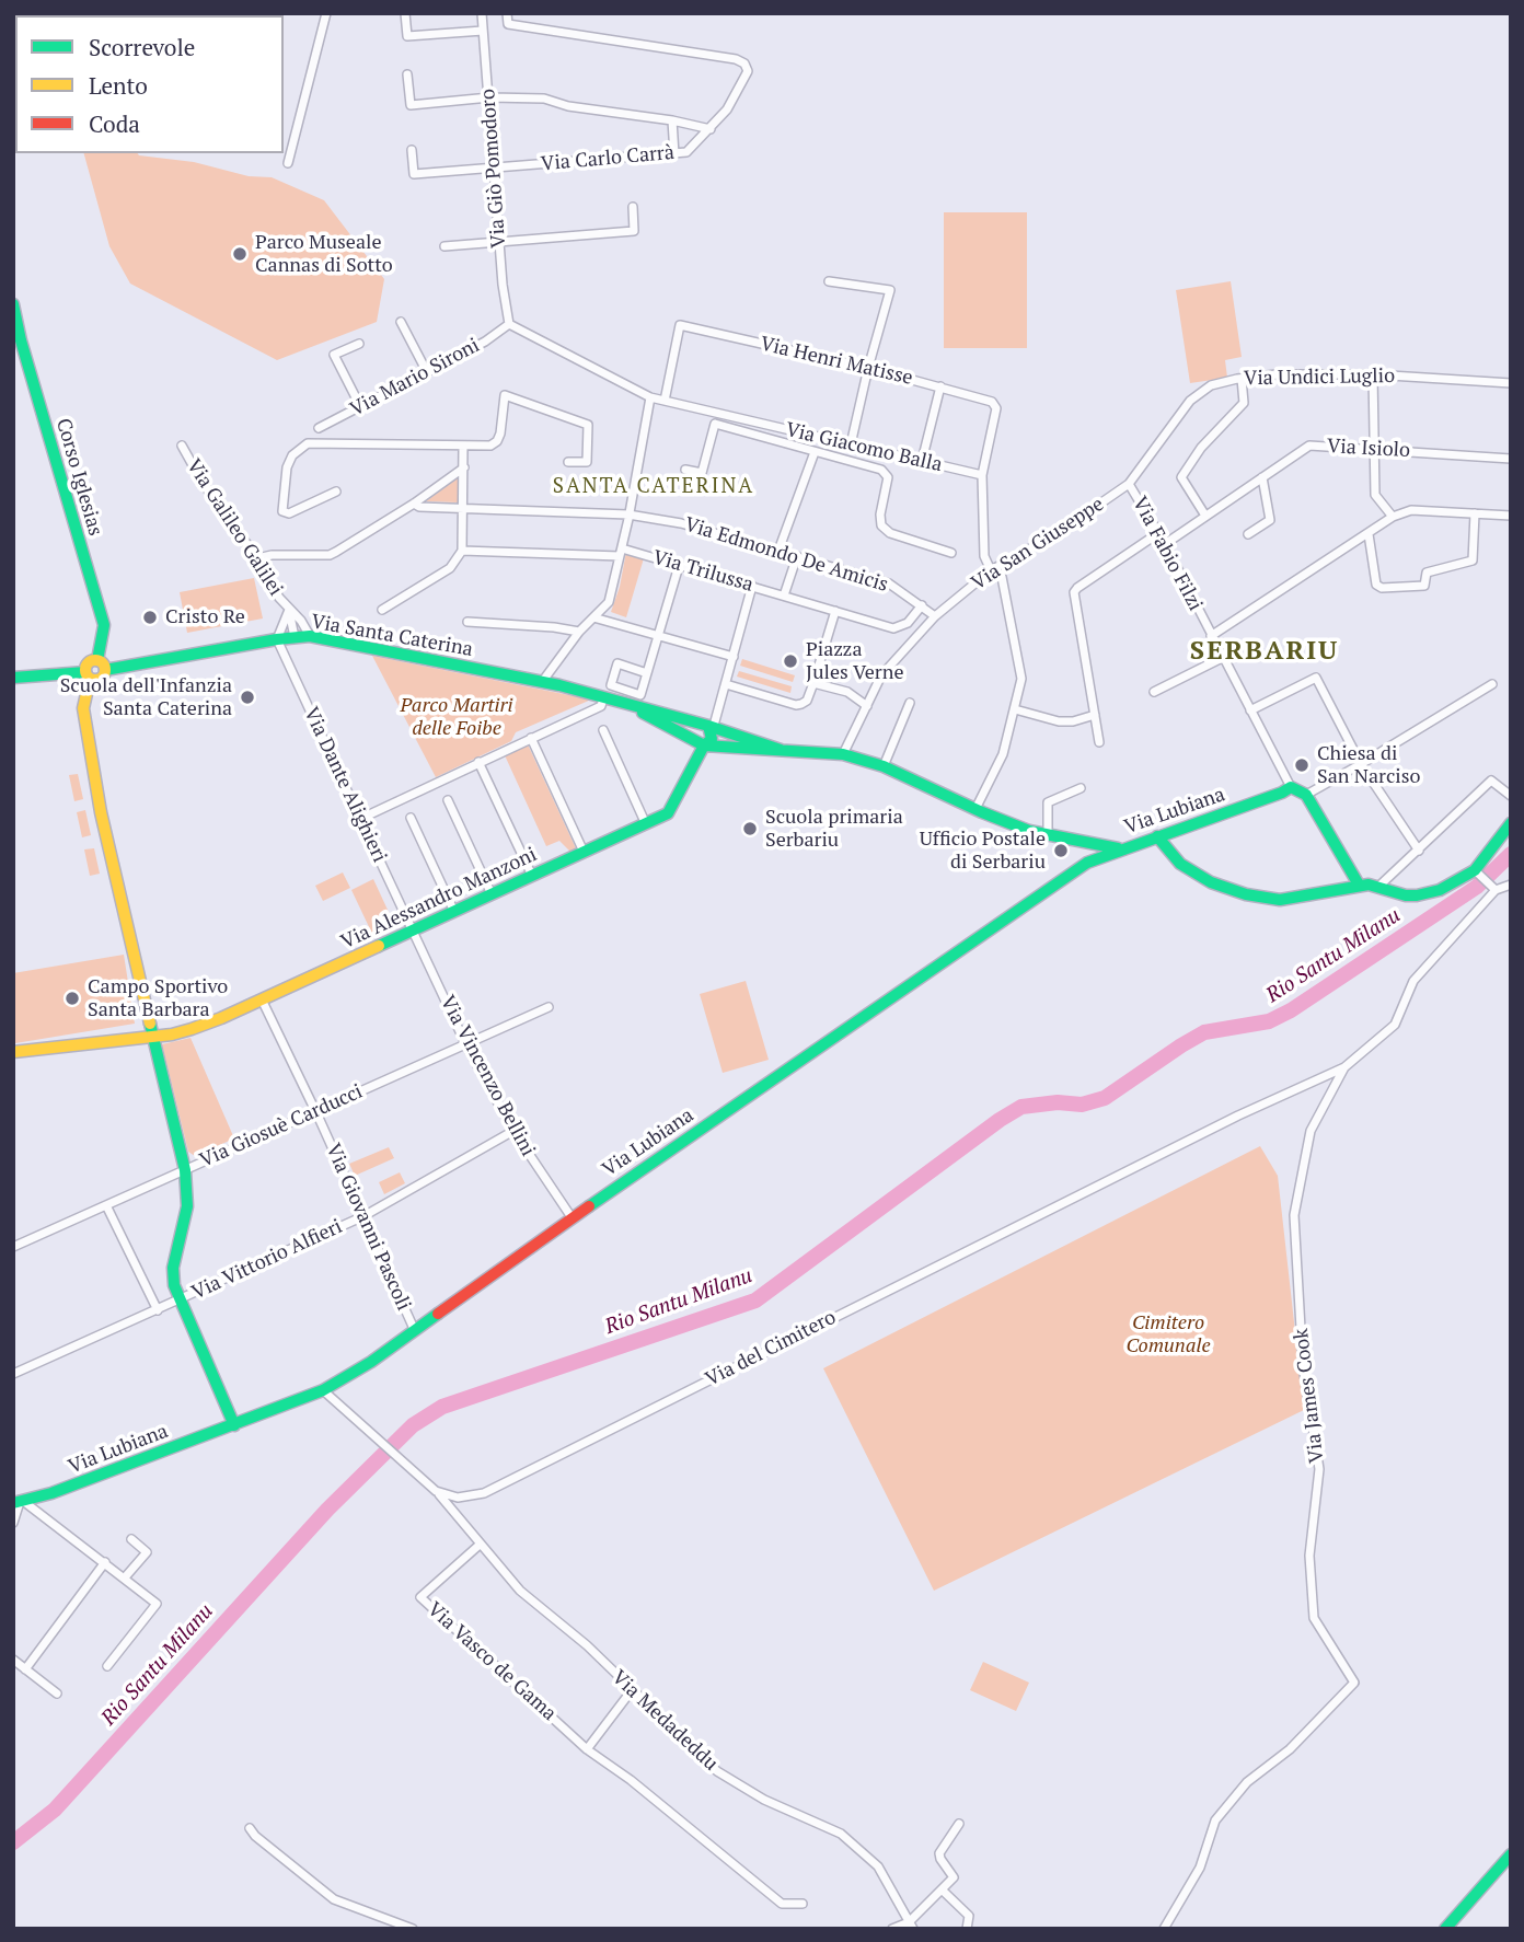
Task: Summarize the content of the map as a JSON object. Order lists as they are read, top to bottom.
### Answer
{
  "streets": {
    "street": [
      "Via Carlo Carrà",
      "Via Giò Pomodoro",
      "Via Henri Matisse",
      "Via Mario Sironi",
      "Via Undici Luglio",
      "Via Giacomo Balla",
      "Via Isiolo",
      "Corso Iglesias",
      "Via Galileo Galilei",
      "Via San Giuseppe",
      "Via Fabio Filzi",
      "Via Edmondo De Amicis",
      "Via Trilussa",
      "Via Santa Caterina",
      "Via Dante Alighieri",
      "Via Lubiana",
      "Via Alessandro Manzoni",
      "Via Vincenzo Bellini",
      "Via Giosuè Carducci",
      "Via Giovanni Pascoli",
      "Via Vittorio Alfieri",
      "Via del Cimitero",
      "Via James Cook",
      "Via Vasco de Gama",
      "Via Medadeddu"
    ]
  },
  "crossings": [
    ["Via Carlo Carrà", "Via Giò Pomodoro"],
    ["Via Giò Pomodoro", "Via Mario Sironi"],
    ["Via Giò Pomodoro", "Via Giacomo Balla"],
    ["Via Henri Matisse", "Via Giacomo Balla"],
    ["Via Mario Sironi", "Via Giacomo Balla"],
    ["Via Undici Luglio", "Via San Giuseppe"],
    ["Via Undici Luglio", "Via Fabio Filzi"],
    ["Via Isiolo", "Via Fabio Filzi"],
    ["Corso Iglesias", "Via Santa Caterina"],
    ["Via Galileo Galilei", "Via Santa Caterina"],
    ["Via Galileo Galilei", "Via Dante Alighieri"],
    ["Via San Giuseppe", "Via Fabio Filzi"],
    ["Via San Giuseppe", "Via Edmondo De Amicis"],
    ["Via San Giuseppe", "Via Santa Caterina"],
    ["Via Fabio Filzi", "Via Lubiana"],
    ["Via Edmondo De Amicis", "Via Trilussa"],
    ["Via Santa Caterina", "Via Dante Alighieri"],
    ["Via Santa Caterina", "Via Lubiana"],
    ["Via Santa Caterina", "Via Alessandro Manzoni"],
    ["Via Dante Alighieri", "Via Alessandro Manzoni"],
    ["Via Dante Alighieri", "Via Vincenzo Bellini"],
    ["Via Lubiana", "Via Vincenzo Bellini"],
    ["Via Lubiana", "Via Giovanni Pascoli"],
    ["Via Alessandro Manzoni", "Via Vincenzo Bellini"],
    ["Via Alessandro Manzoni", "Via Giovanni Pascoli"],
    ["Via Vincenzo Bellini", "Via Giosuè Carducci"],
    ["Via Vincenzo Bellini", "Via Vittorio Alfieri"],
    ["Via Giosuè Carducci", "Via Giovanni Pascoli"],
    ["Via Giovanni Pascoli", "Via Vittorio Alfieri"],
    ["Via del Cimitero", "Via James Cook"],
    ["Via del Cimitero", "Via Medadeddu"],
    ["Via Vasco de Gama", "Via Medadeddu"]
  ],
  "districts": ["SANTA CATERINA", "SERBARIU"],
  "water": ["Rio Santu Milanu"],
  "parks": ["Parco Martiri delle Foibe", "Cimitero Comunale"],
  "places": [
    "Parco Museale Cannas di Sotto",
    "Cristo Re",
    "Piazza Jules Verne",
    "Scuola dell'Infanzia Santa Caterina",
    "Chiesa di San Narciso",
    "Scuola primaria Serbariu",
    "Ufficio Postale di Serbariu",
    "Campo Sportivo Santa Barbara"
  ],
  "legend": ["Scorrevole", "Lento", "Coda"]
}
